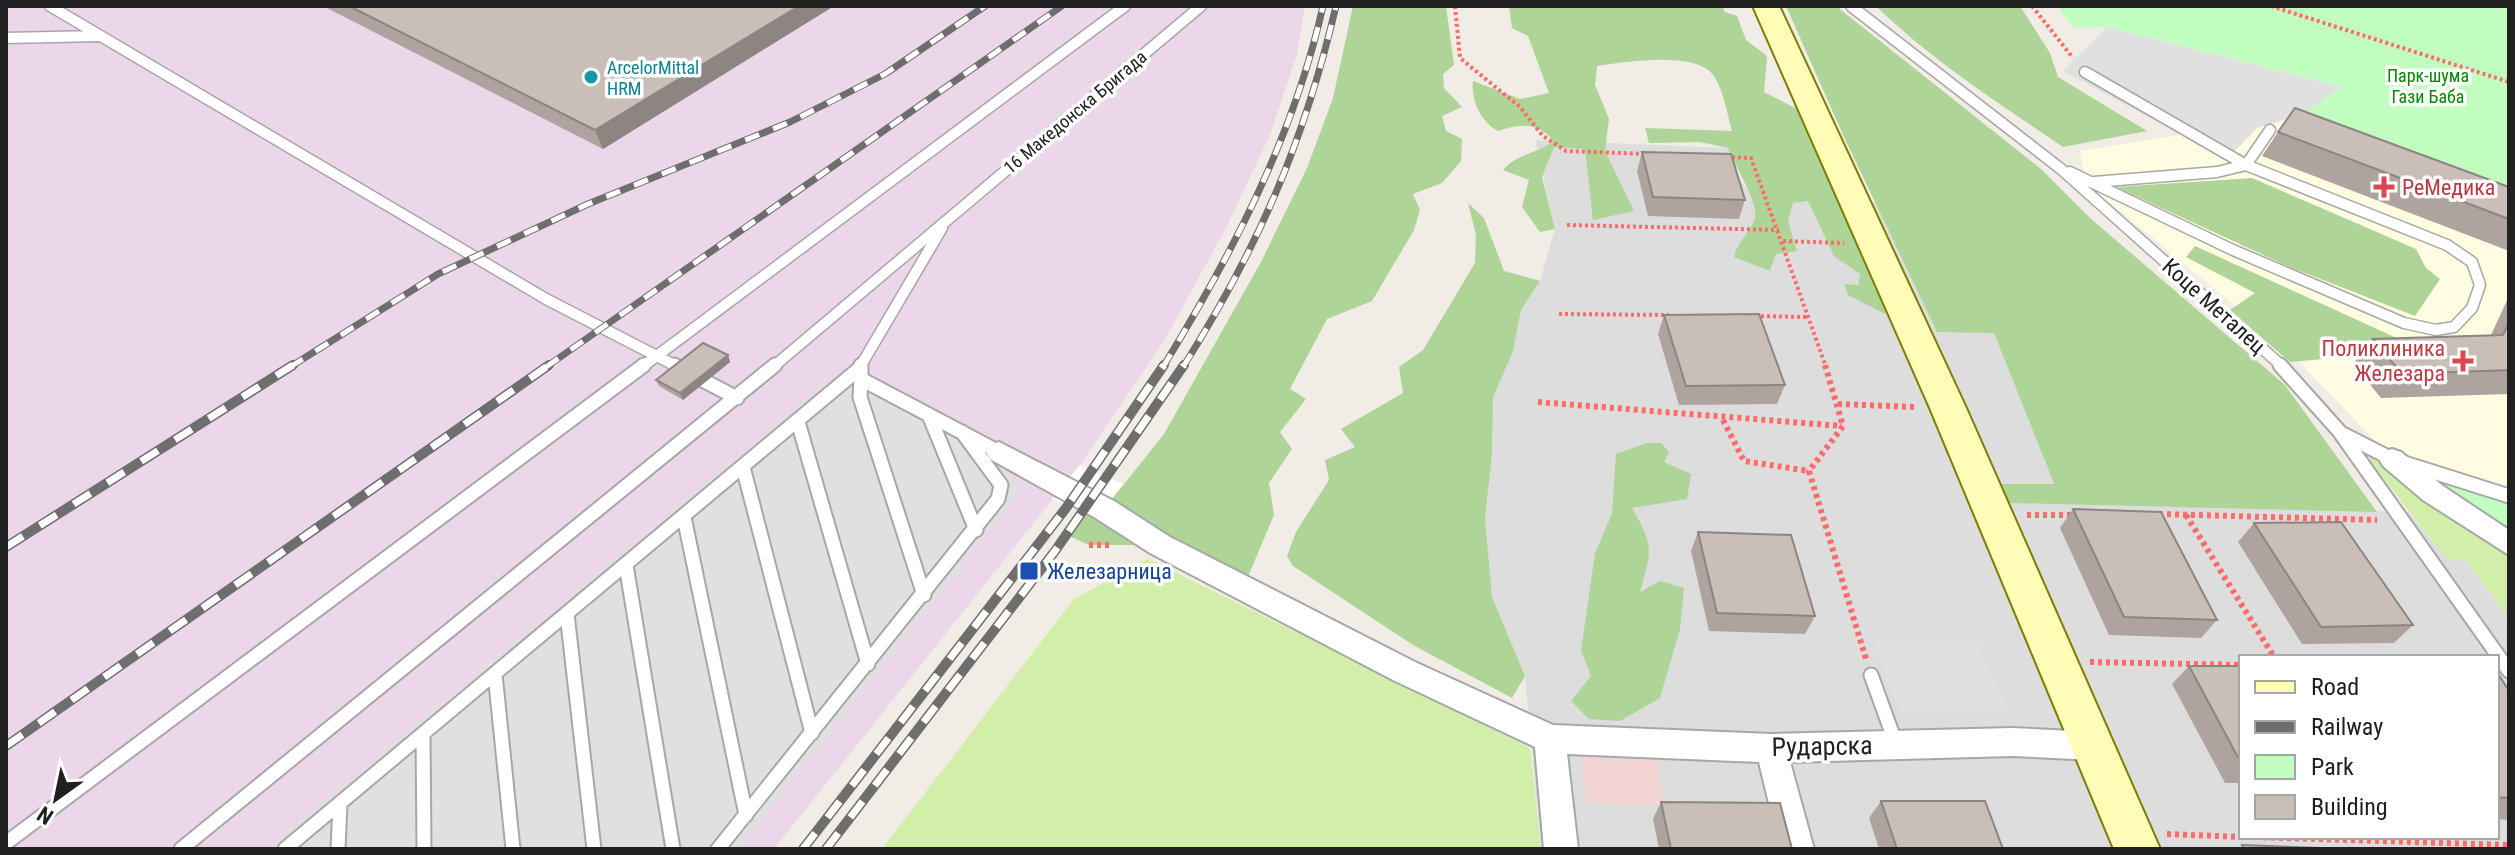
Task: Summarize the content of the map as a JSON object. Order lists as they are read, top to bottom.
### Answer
{
  "streets": {
    "street": ["Рударска"],
    "lane": ["16 Македонска Бригада", "Коце Металец"]
  },
  "parks": ["Парк-шума Гази Баба"],
  "places": {
    "other": ["ArcelorMittal HRM"],
    "health": ["РеМедика", "Поликлиника Железара"],
    "transit": ["Железарница"]
  },
  "legend": [
    "Road",
    "Railway",
    "Park",
    "Building"
  ],
  "north": "bottom left"
}
